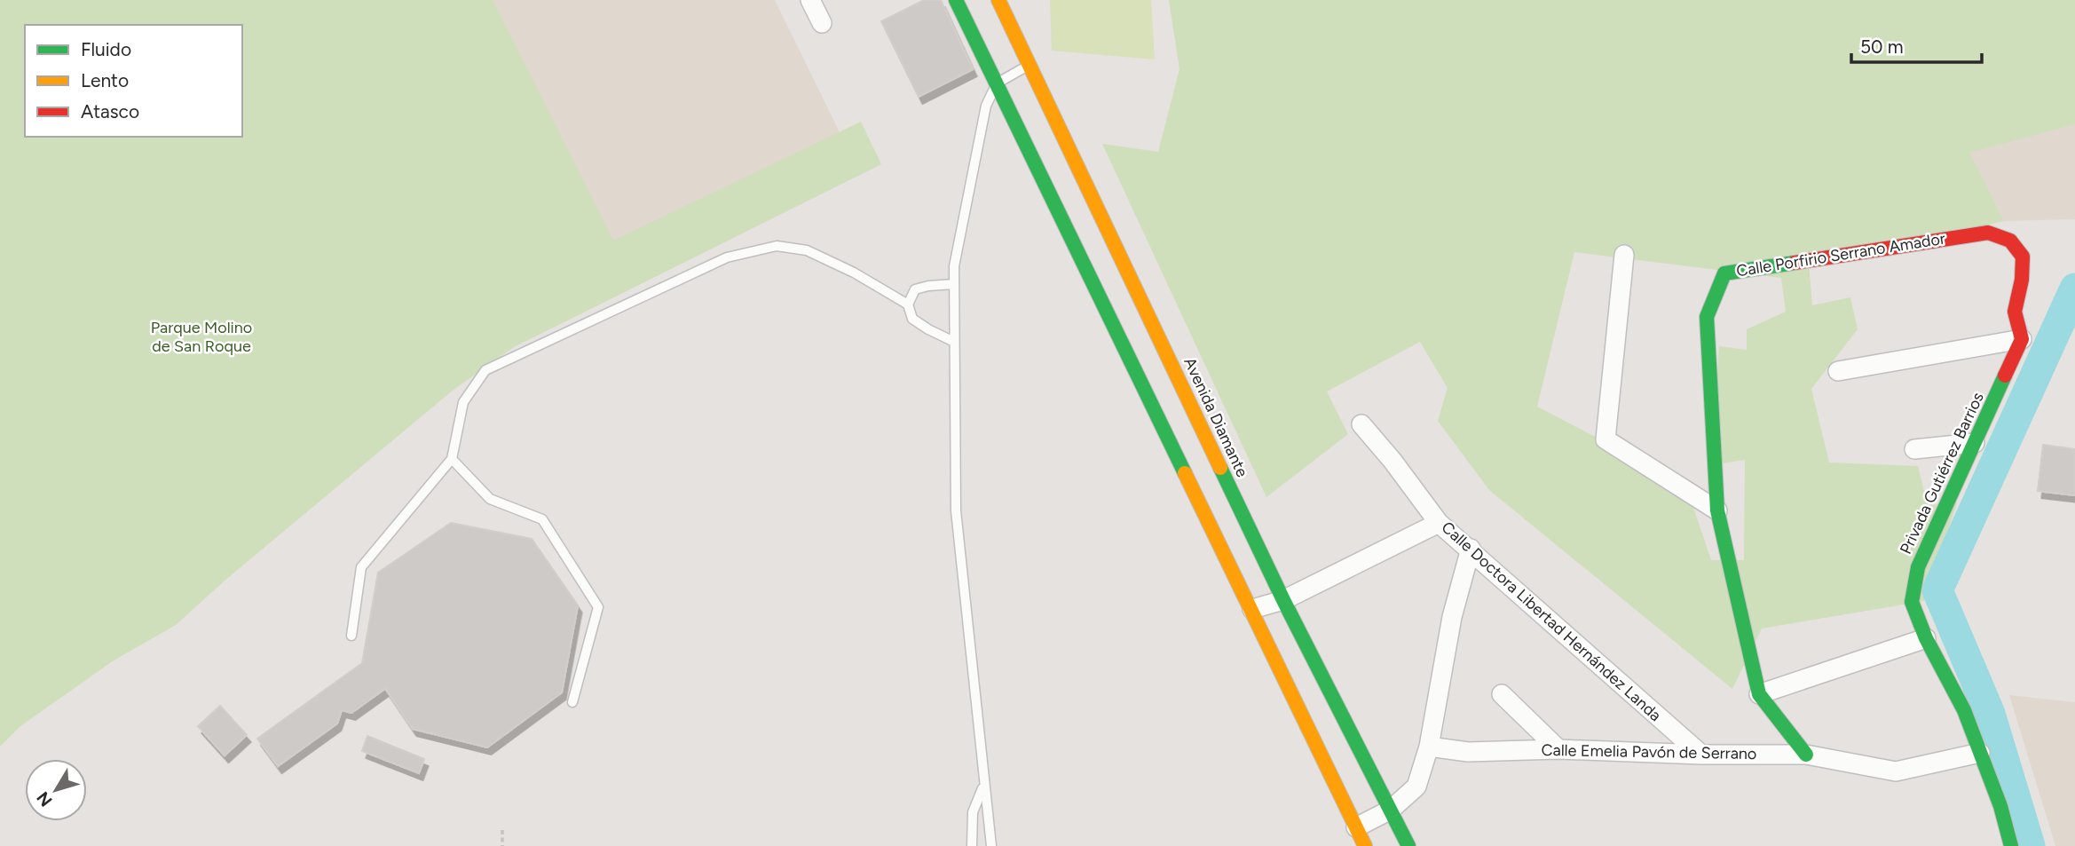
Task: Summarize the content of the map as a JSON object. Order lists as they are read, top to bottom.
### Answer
{
  "streets": {
    "main road": ["Calle Porfirio Serrano Amador", "Avenida Diamante", "Privada Gutiérrez Barrios"],
    "street": ["Calle Doctora Libertad Hernández Landa", "Calle Emelia Pavón de Serrano"]
  },
  "crossings": [
    ["Calle Porfirio Serrano Amador", "Privada Gutiérrez Barrios"],
    ["Calle Porfirio Serrano Amador", "Calle Emelia Pavón de Serrano"],
    ["Privada Gutiérrez Barrios", "Calle Emelia Pavón de Serrano"],
    ["Calle Doctora Libertad Hernández Landa", "Calle Emelia Pavón de Serrano"]
  ],
  "parks": ["Parque Molino de San Roque"],
  "legend": ["Fluido", "Lento", "Atasco"],
  "scale_bar": "50 m",
  "north": "bottom left"
}
